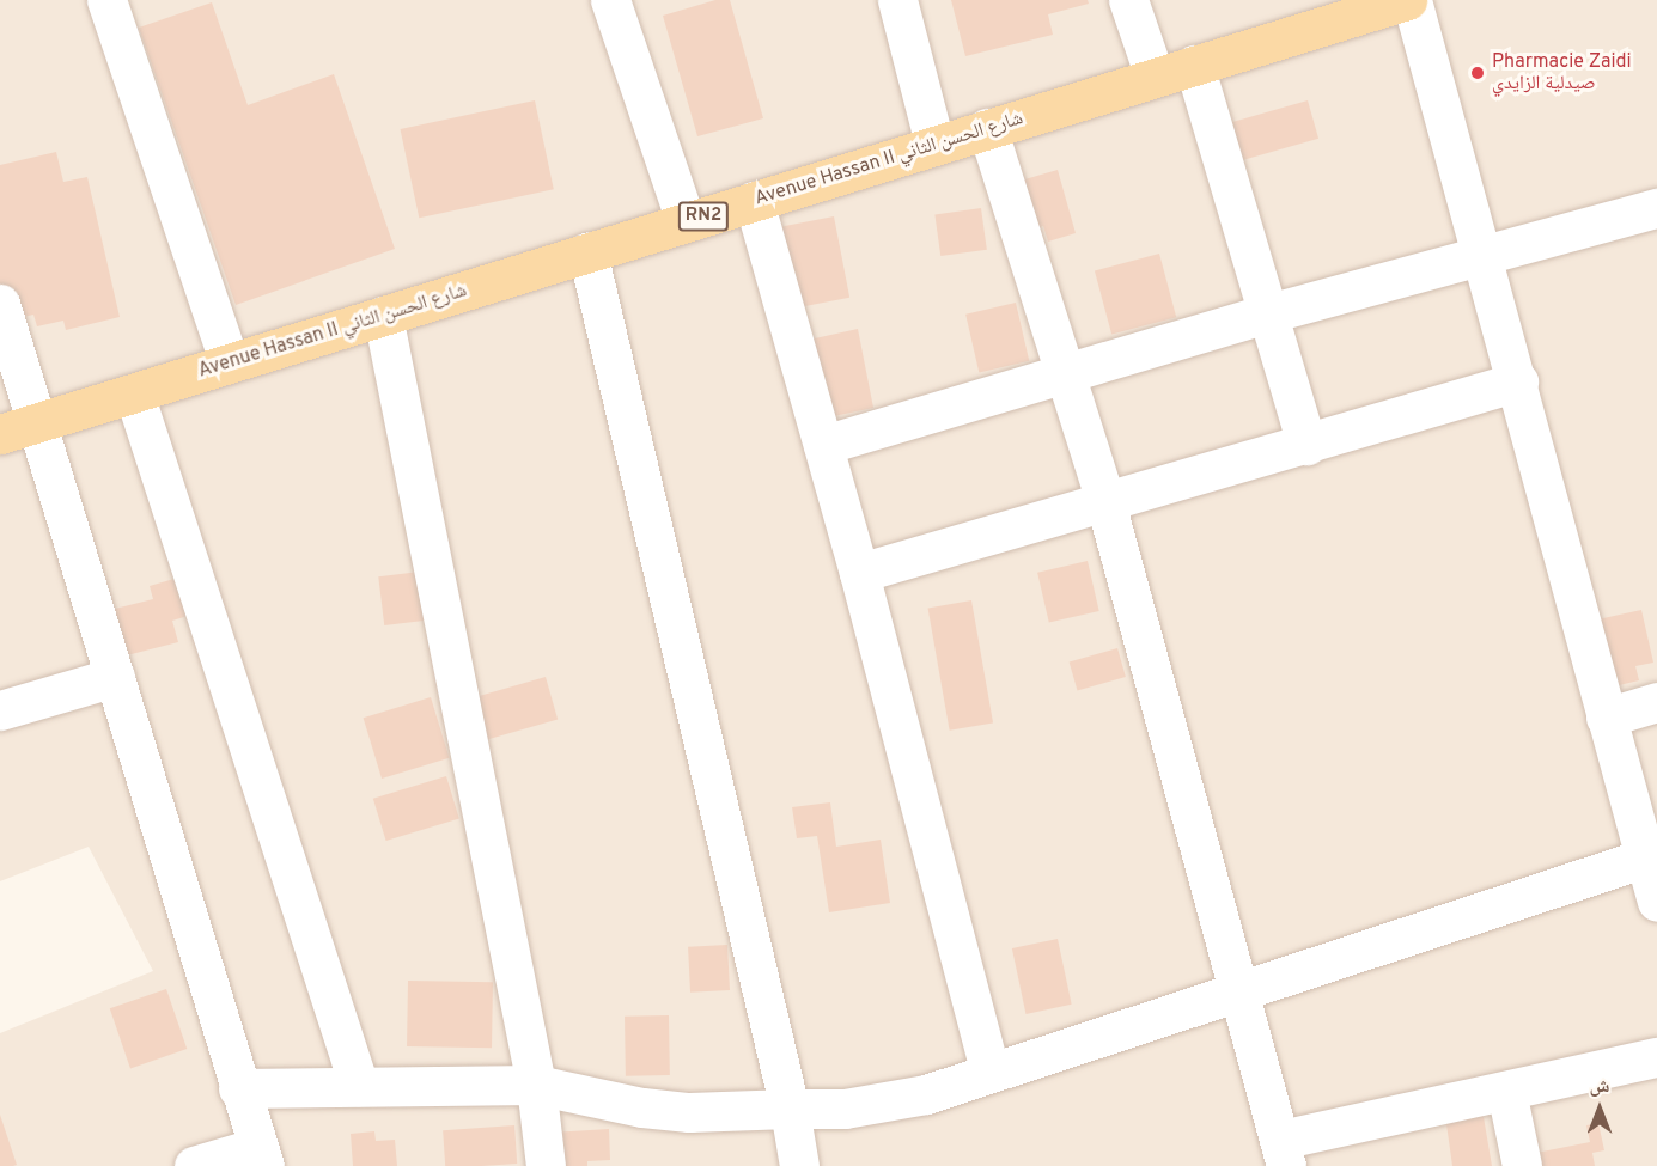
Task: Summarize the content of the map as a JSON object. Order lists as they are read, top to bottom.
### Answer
{
  "streets": {
    "main road": ["Avenue Hassan II شارع الحسن الثاني", "RN2"]
  },
  "places": ["Pharmacie Zaidi صيدلية الزايدي"],
  "north": "top"
}
